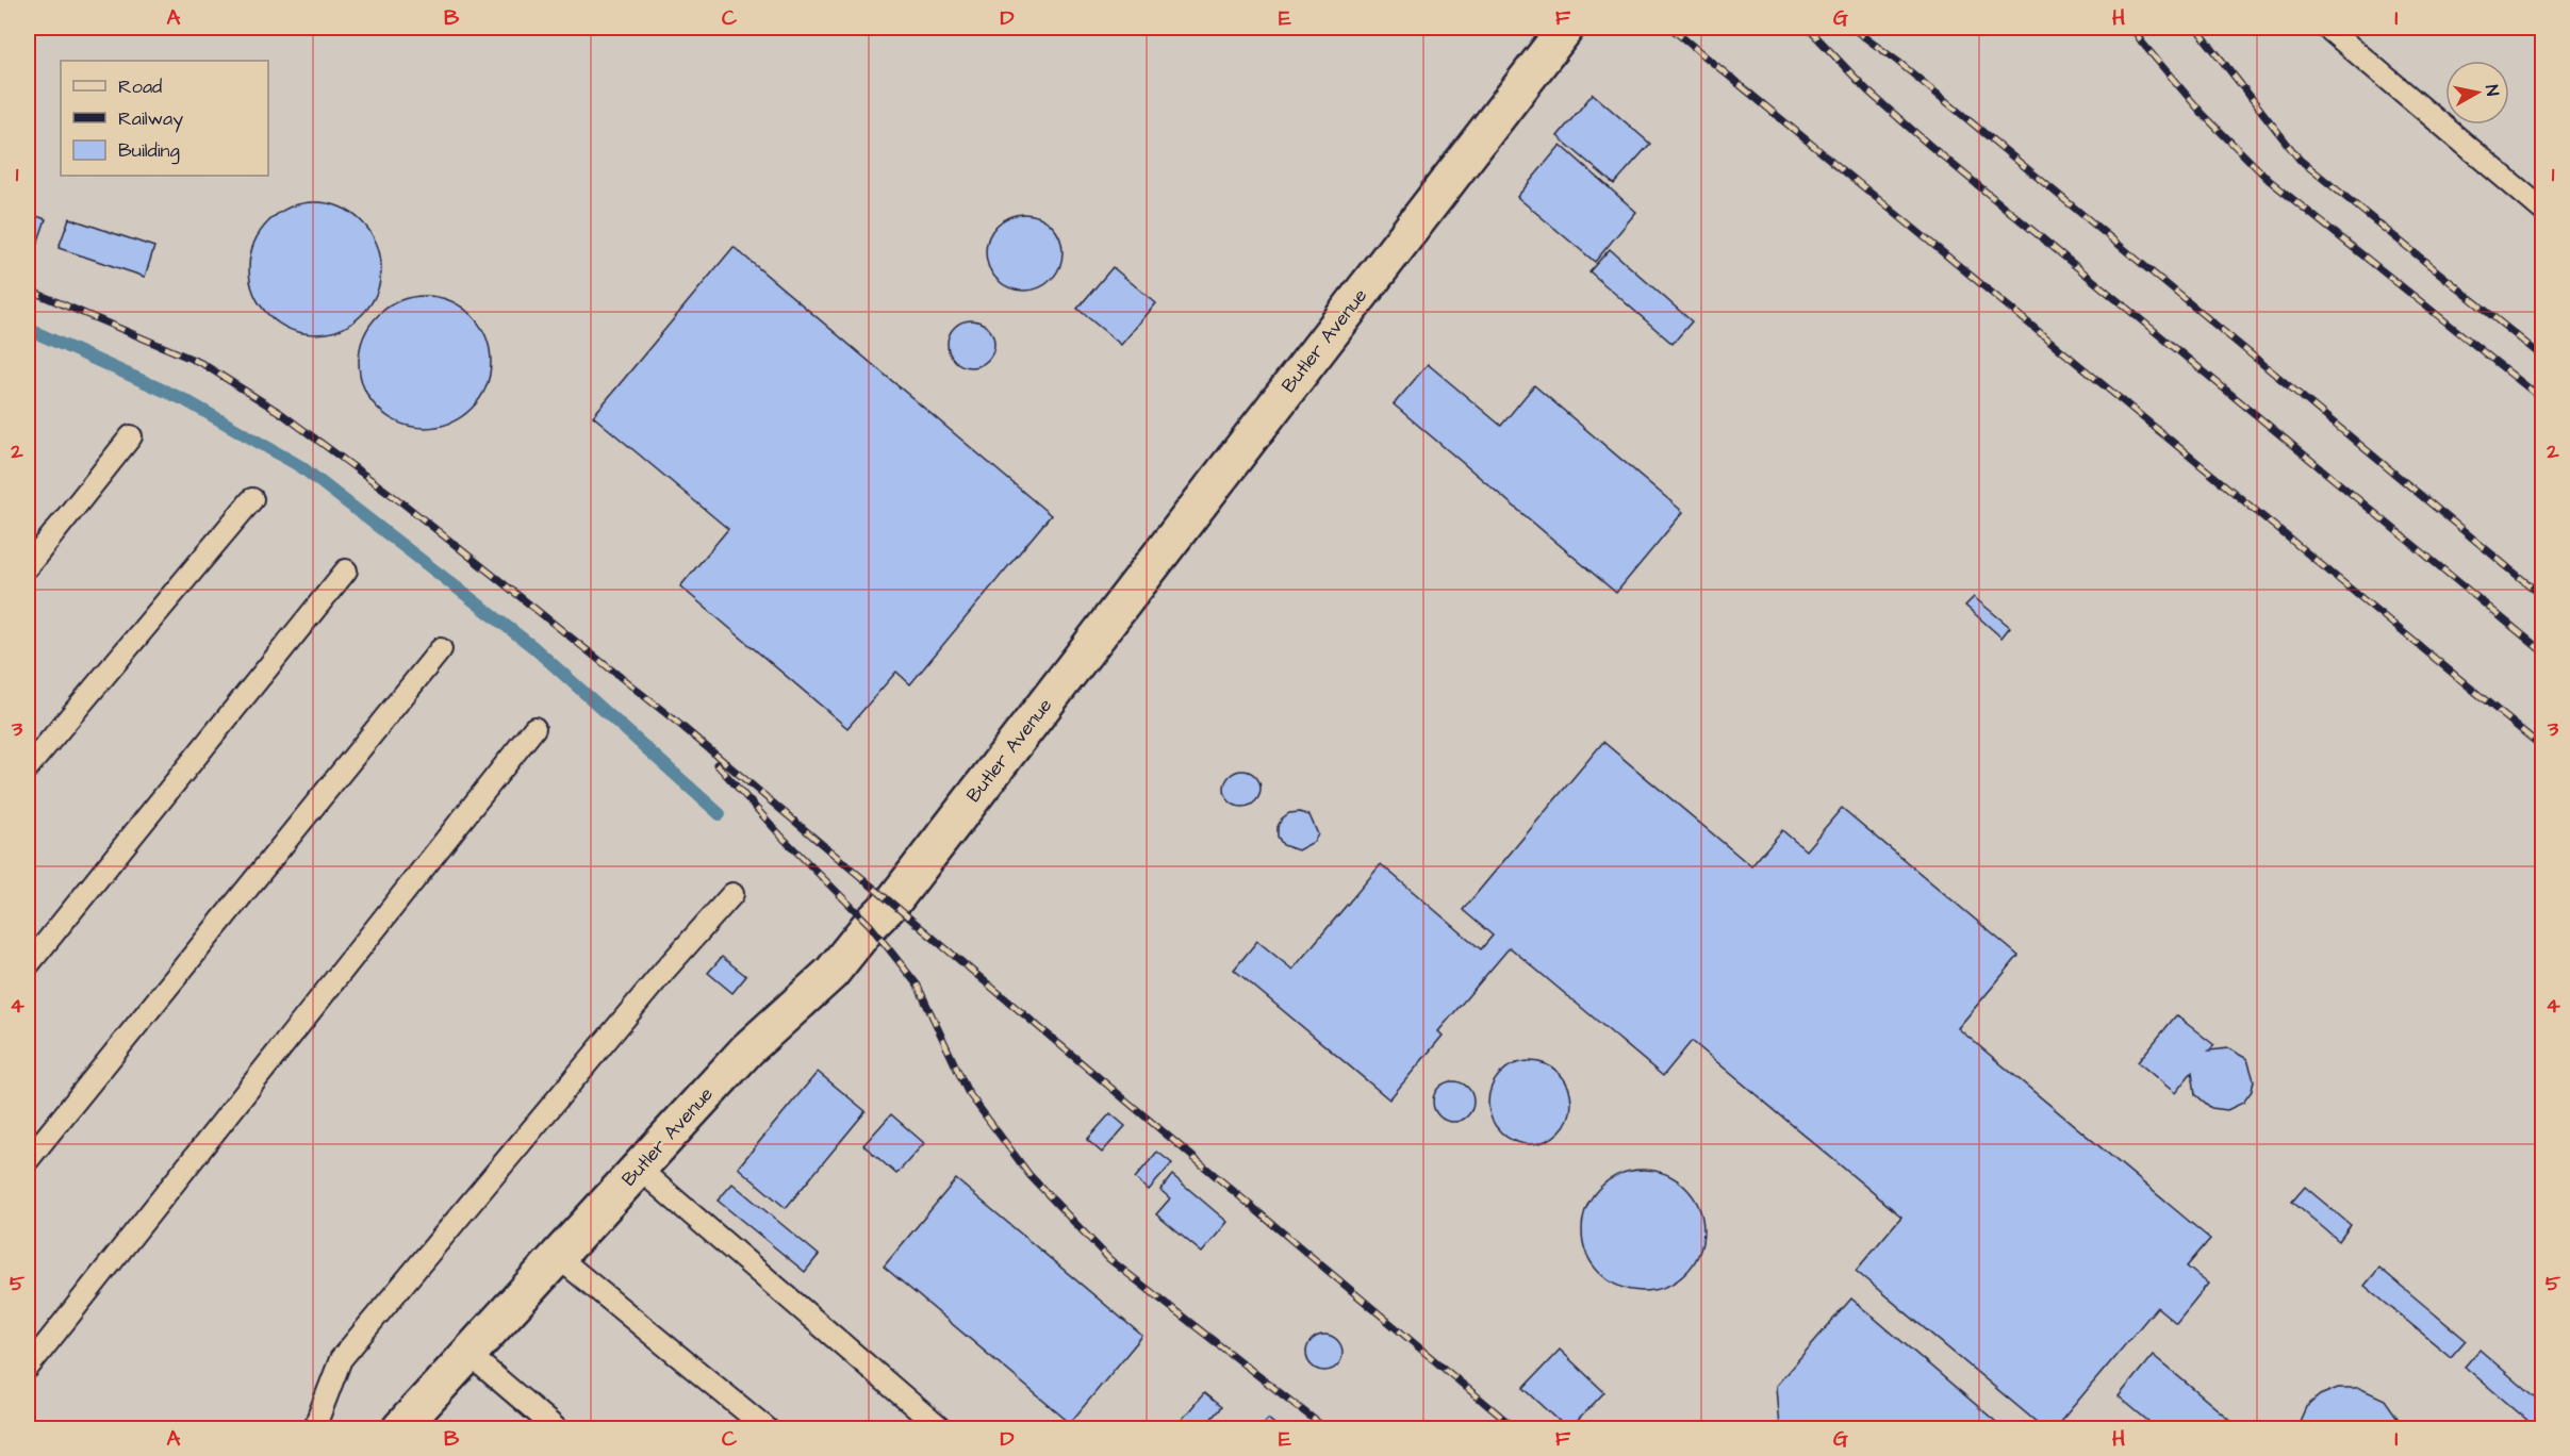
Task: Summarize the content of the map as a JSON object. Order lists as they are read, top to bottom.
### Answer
{
  "streets": {
    "street": ["Butler Avenue"]
  },
  "legend": ["Road", "Railway", "Building"],
  "north": "right",
  "grid": {
    "columns": [
      "A",
      "B",
      "C",
      "D",
      "E",
      "F",
      "G",
      "H",
      "I"
    ],
    "rows": [
      "1",
      "2",
      "3",
      "4",
      "5"
    ]
  }
}
